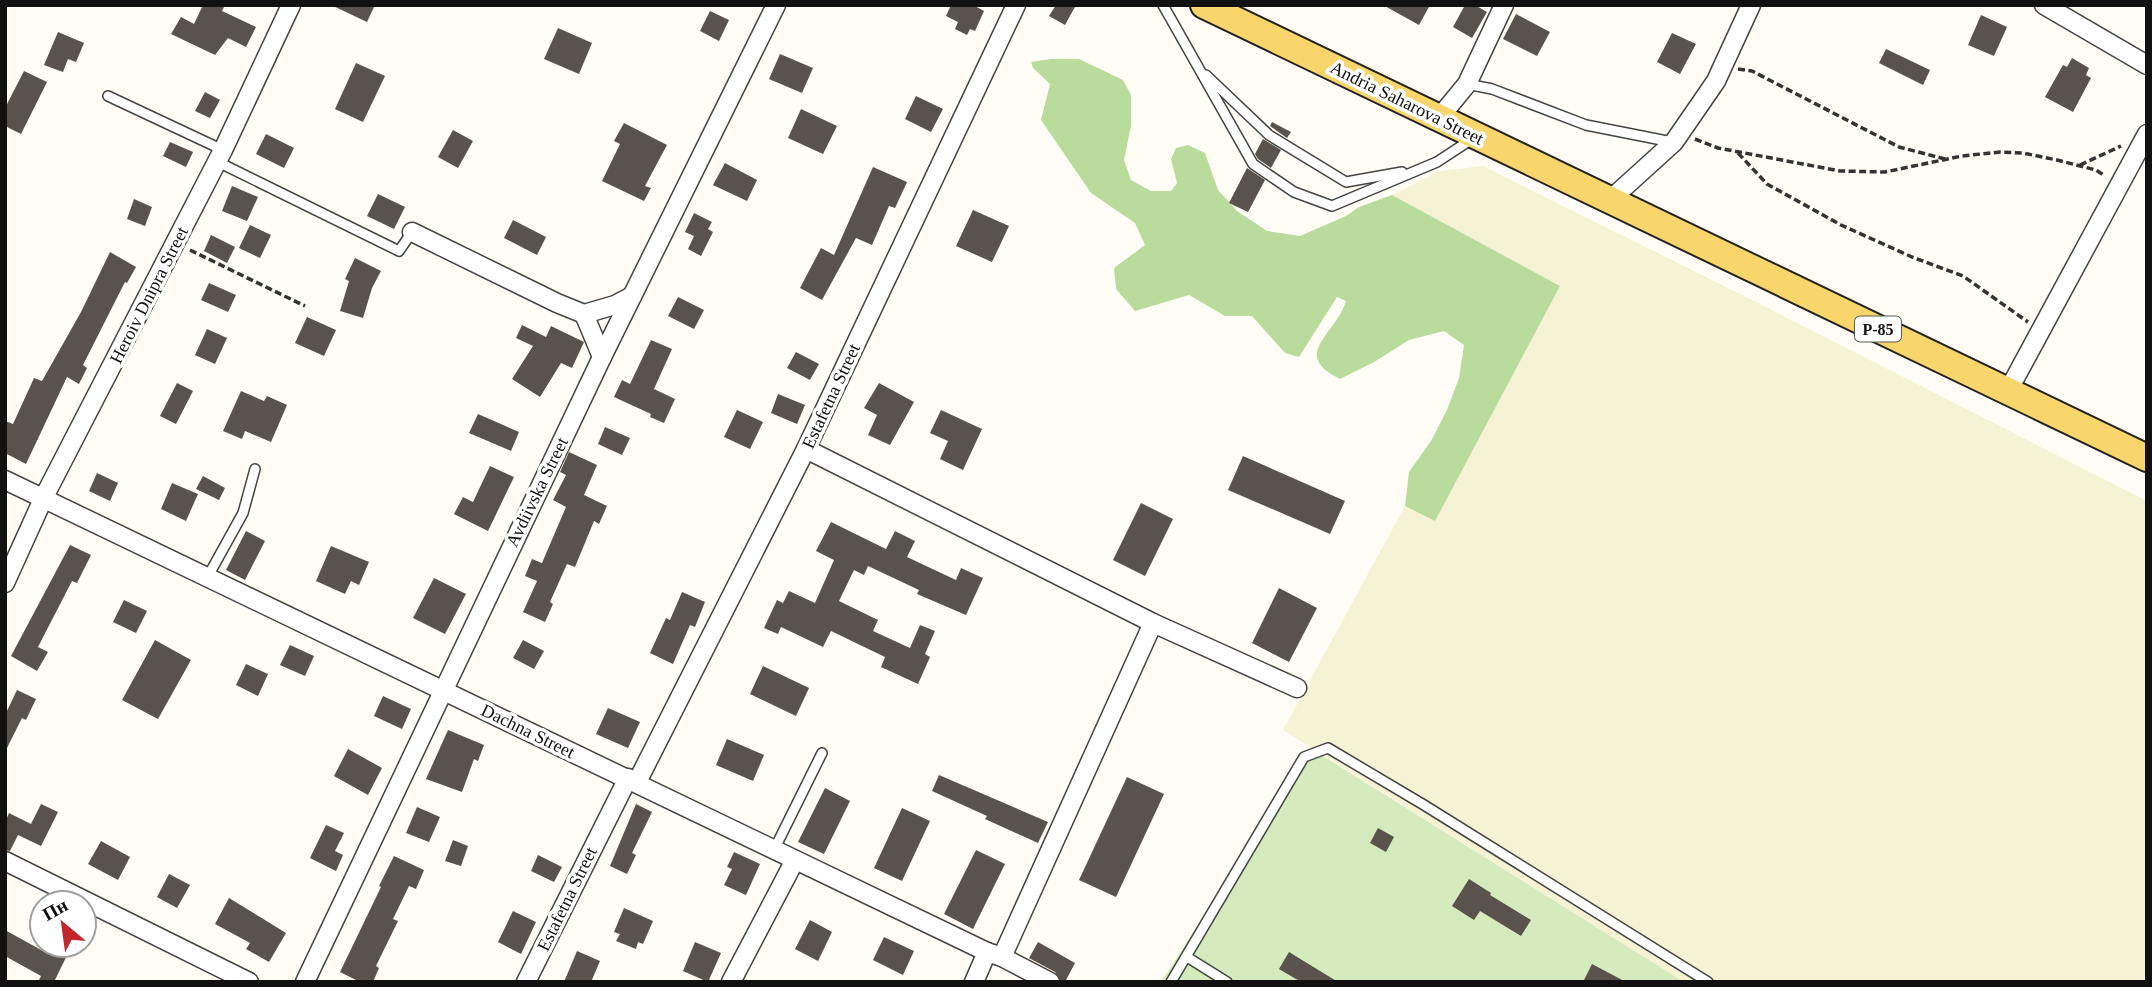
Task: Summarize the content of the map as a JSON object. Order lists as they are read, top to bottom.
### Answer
{
  "streets": {
    "main road": ["Andria Saharova Street", "Р-85"],
    "street": [
      "Heroiv Dnipra Street",
      "Estafetna Street",
      "Avdiivska Street",
      "Dachna Street"
    ]
  },
  "crossings": [
    ["Andria Saharova Street", "Р-85"],
    ["Heroiv Dnipra Street", "Dachna Street"],
    ["Estafetna Street", "Dachna Street"],
    ["Avdiivska Street", "Dachna Street"]
  ],
  "north": "top left"
}
